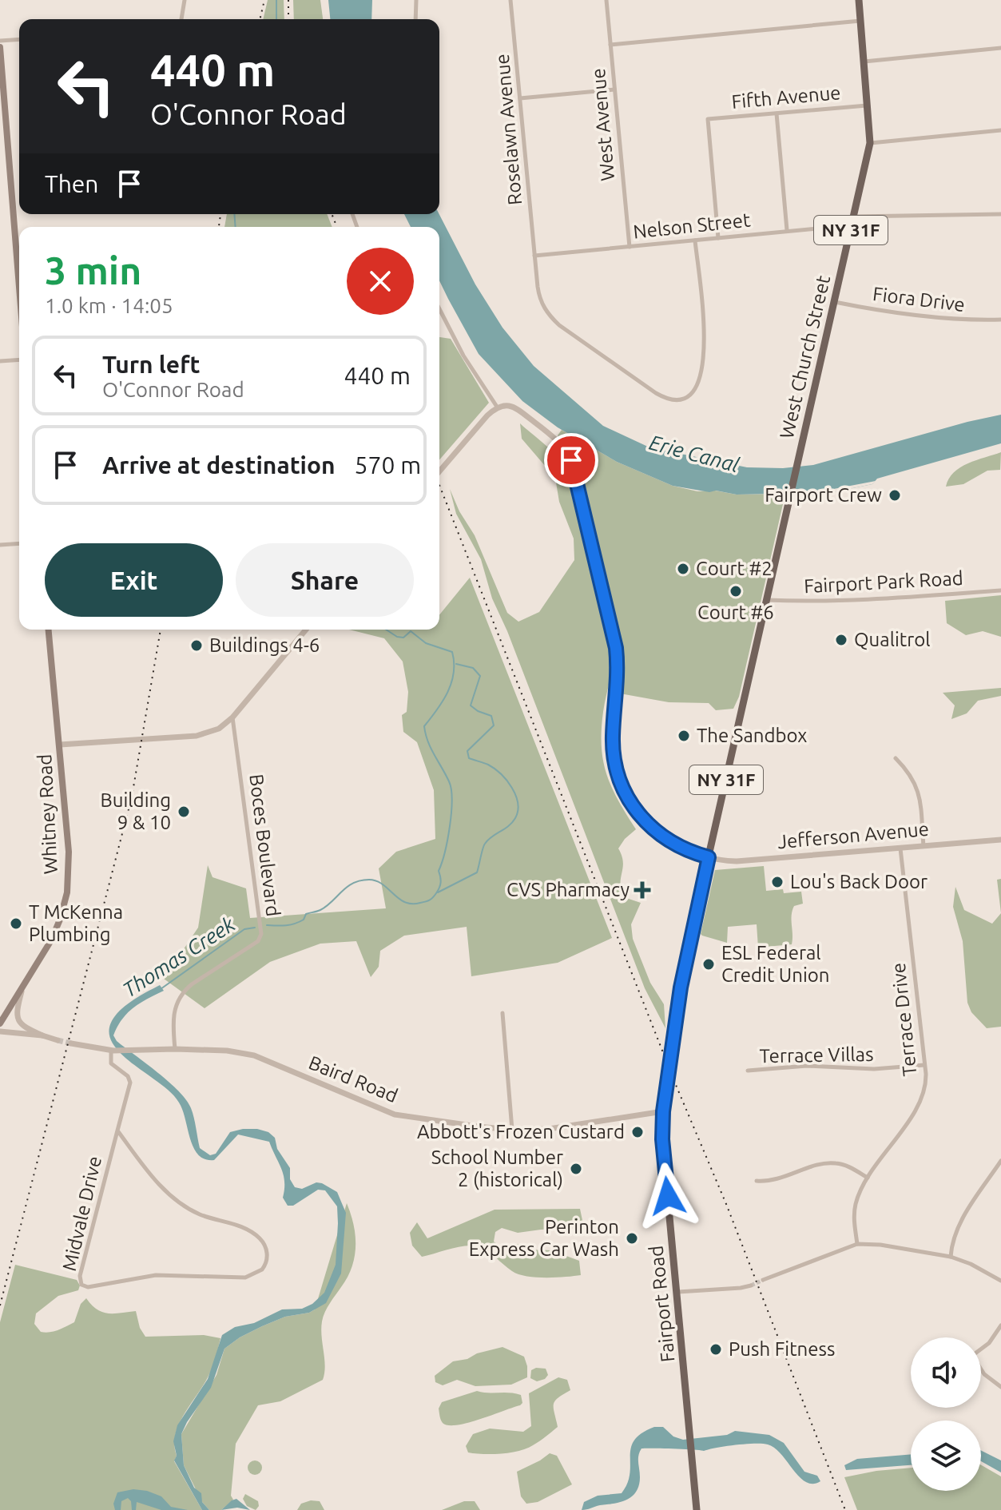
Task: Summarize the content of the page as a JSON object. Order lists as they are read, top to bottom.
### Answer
{
  "streets": {
    "main road": [
      "NY 31F",
      "West Church Street",
      "Whitney Road",
      "Fairport Road"
    ],
    "street": [
      "Fifth Avenue",
      "West Avenue",
      "Roselawn Avenue",
      "Nelson Street",
      "Fiora Drive",
      "Fairport Park Road",
      "Jefferson Avenue",
      "Boces Boulevard",
      "Terrace Drive",
      "Terrace Villas",
      "Baird Road",
      "Midvale Drive"
    ]
  },
  "crossings": [
    ["Fifth Avenue", "Nelson Street"],
    ["Fifth Avenue", "West Church Street"],
    ["West Avenue", "Nelson Street"],
    ["Roselawn Avenue", "Nelson Street"],
    ["Nelson Street", "West Church Street"],
    ["Fiora Drive", "West Church Street"],
    ["West Church Street", "Fairport Road"],
    ["Fairport Park Road", "Fairport Road"],
    ["Jefferson Avenue", "Terrace Drive"],
    ["Jefferson Avenue", "Fairport Road"],
    ["Boces Boulevard", "Baird Road"],
    ["Terrace Drive", "Terrace Villas"],
    ["Baird Road", "Midvale Drive"],
    ["Baird Road", "Fairport Road"]
  ],
  "water": ["Erie Canal", "Thomas Creek"],
  "places": {
    "other": [
      "Fairport Crew",
      "Court #2",
      "Court #6",
      "Qualitrol",
      "Buildings 4-6",
      "The Sandbox",
      "Building 9 & 10",
      "Lou's Back Door",
      "T McKenna Plumbing",
      "ESL Federal Credit Union",
      "Abbott's Frozen Custard",
      "School Number 2 (historical)",
      "Perinton Express Car Wash",
      "Push Fitness"
    ],
    "health": ["CVS Pharmacy"]
  },
  "page": {
    "turn": ["440 m", "O'Connor Road"],
    "then": "Then",
    "heading": ["3 min", "1.0 km · 14:05"],
    "list": [
      {
        "name": "Turn left",
        "note": "O'Connor Road",
        "value": "440 m"
      },
      {
        "name": "Arrive at destination",
        "value": "570 m"
      }
    ],
    "buttons": ["Exit", "Share"]
  }
}
